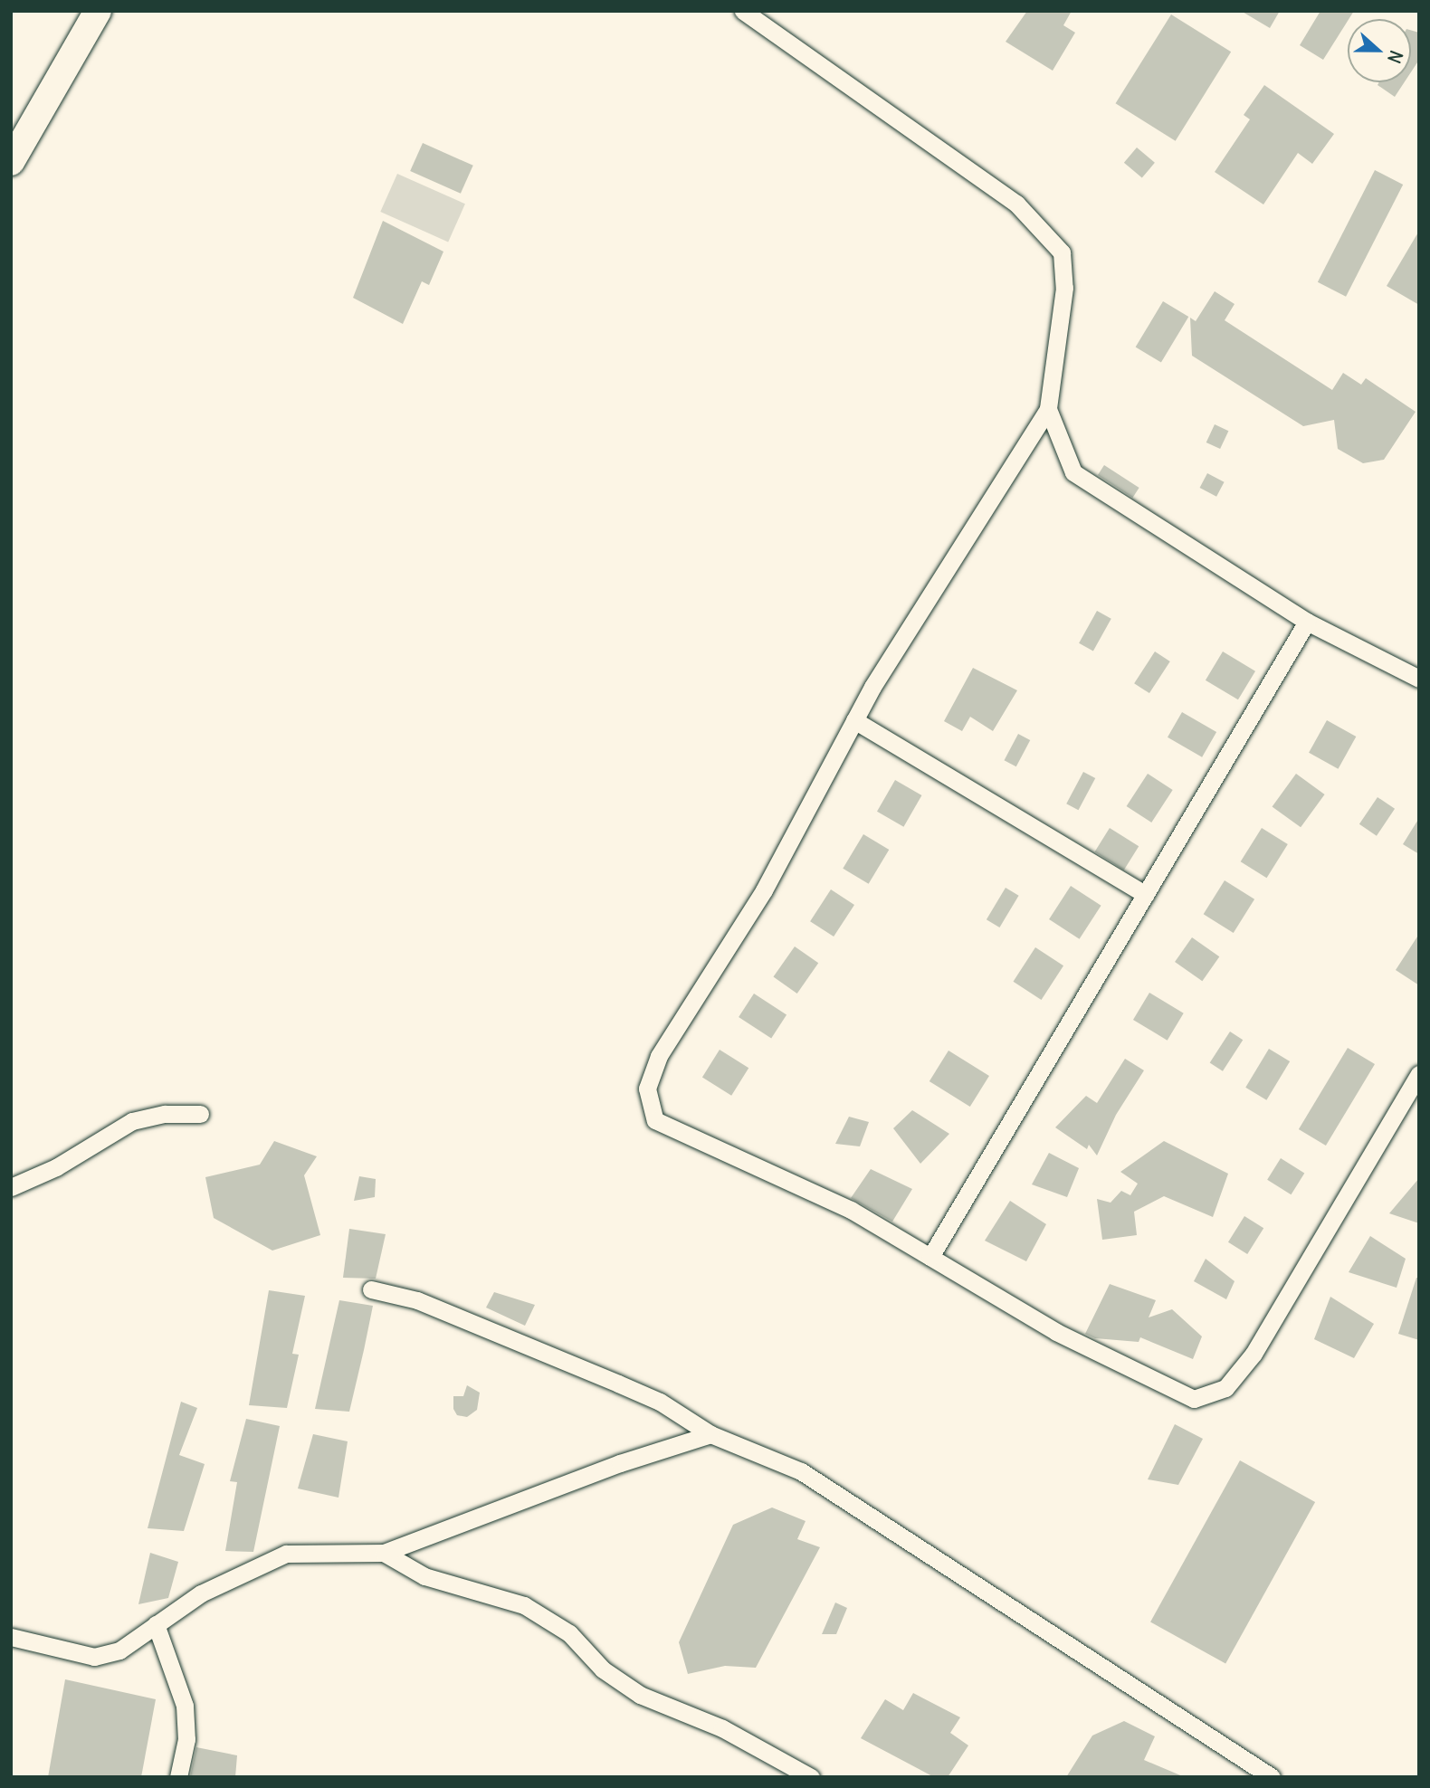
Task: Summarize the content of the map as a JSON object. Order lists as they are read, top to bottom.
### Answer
{
  "north": "right"
}
